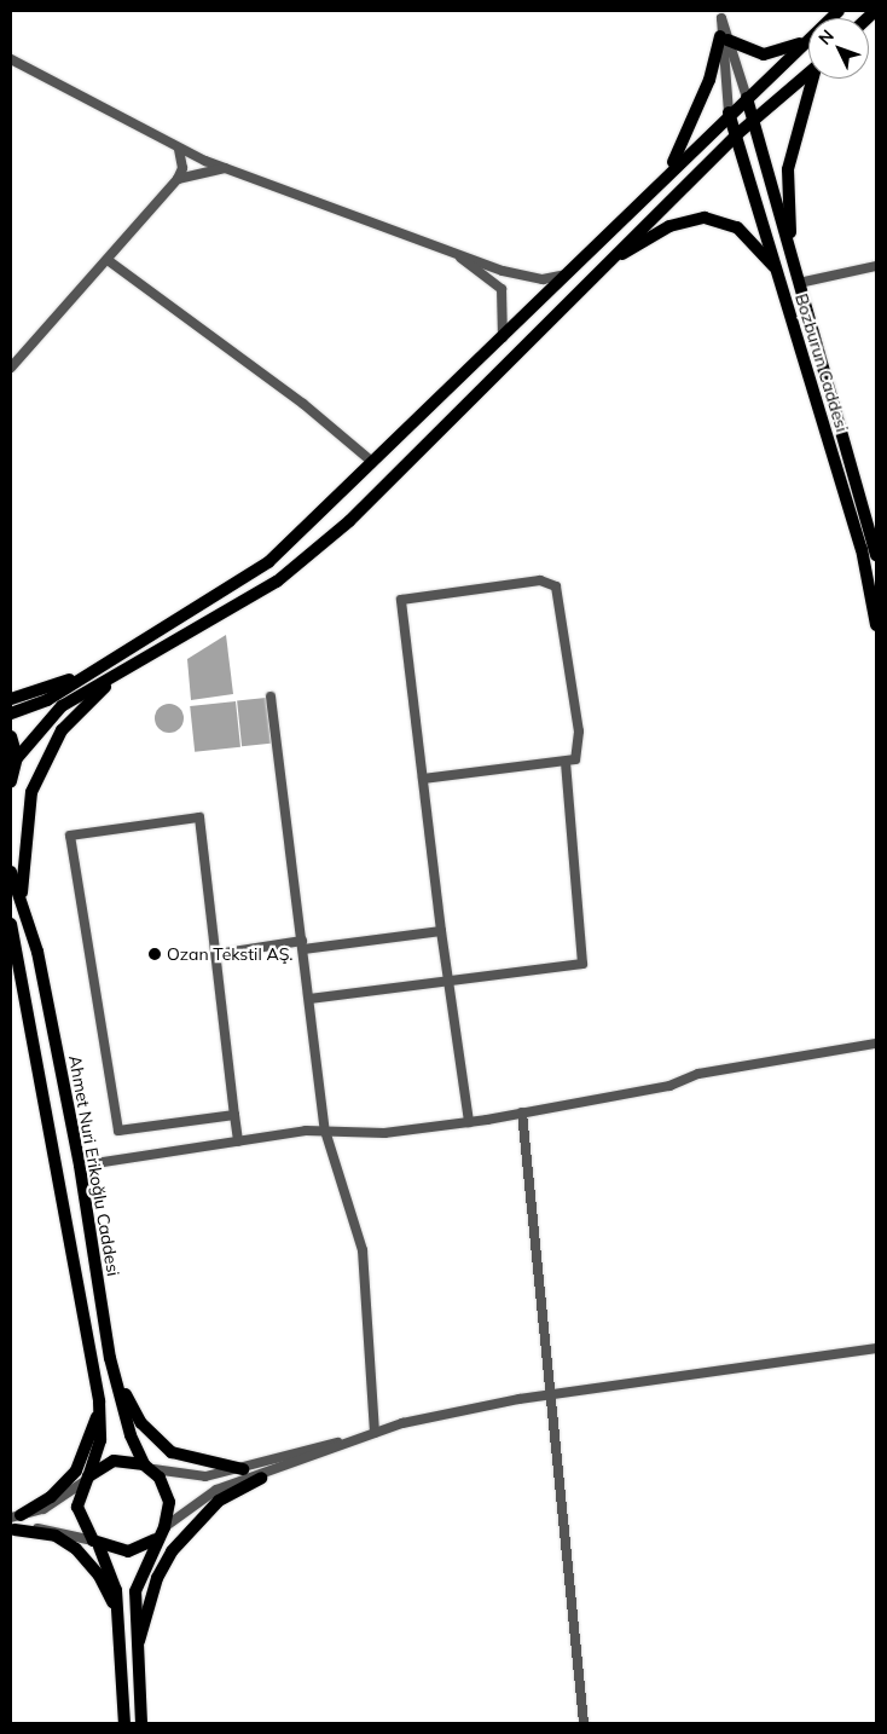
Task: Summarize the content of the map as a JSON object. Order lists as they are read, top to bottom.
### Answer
{
  "streets": {
    "main road": ["Bozburun Caddesi", "Ahmet Nuri Erikoğlu Caddesi"]
  },
  "places": ["Ozan Tekstil AŞ."],
  "north": "top left"
}
